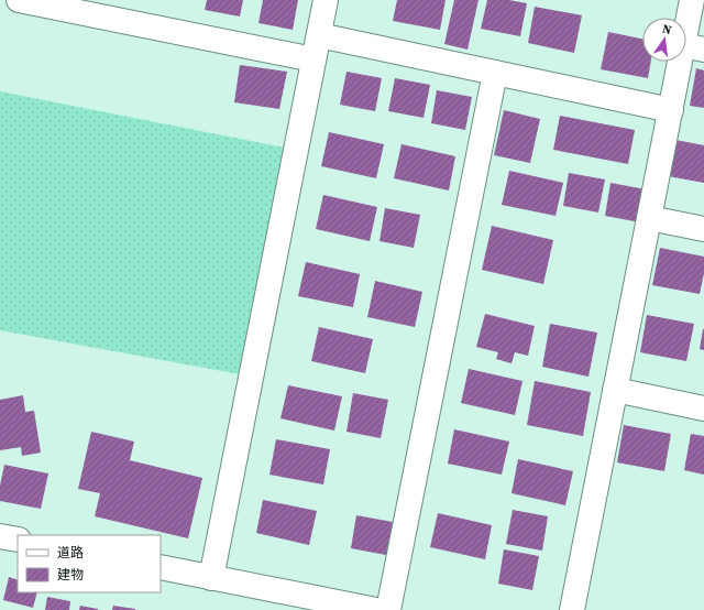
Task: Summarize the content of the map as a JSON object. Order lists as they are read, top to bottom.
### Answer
{
  "legend": ["道路", "建物"],
  "north": "top"
}
